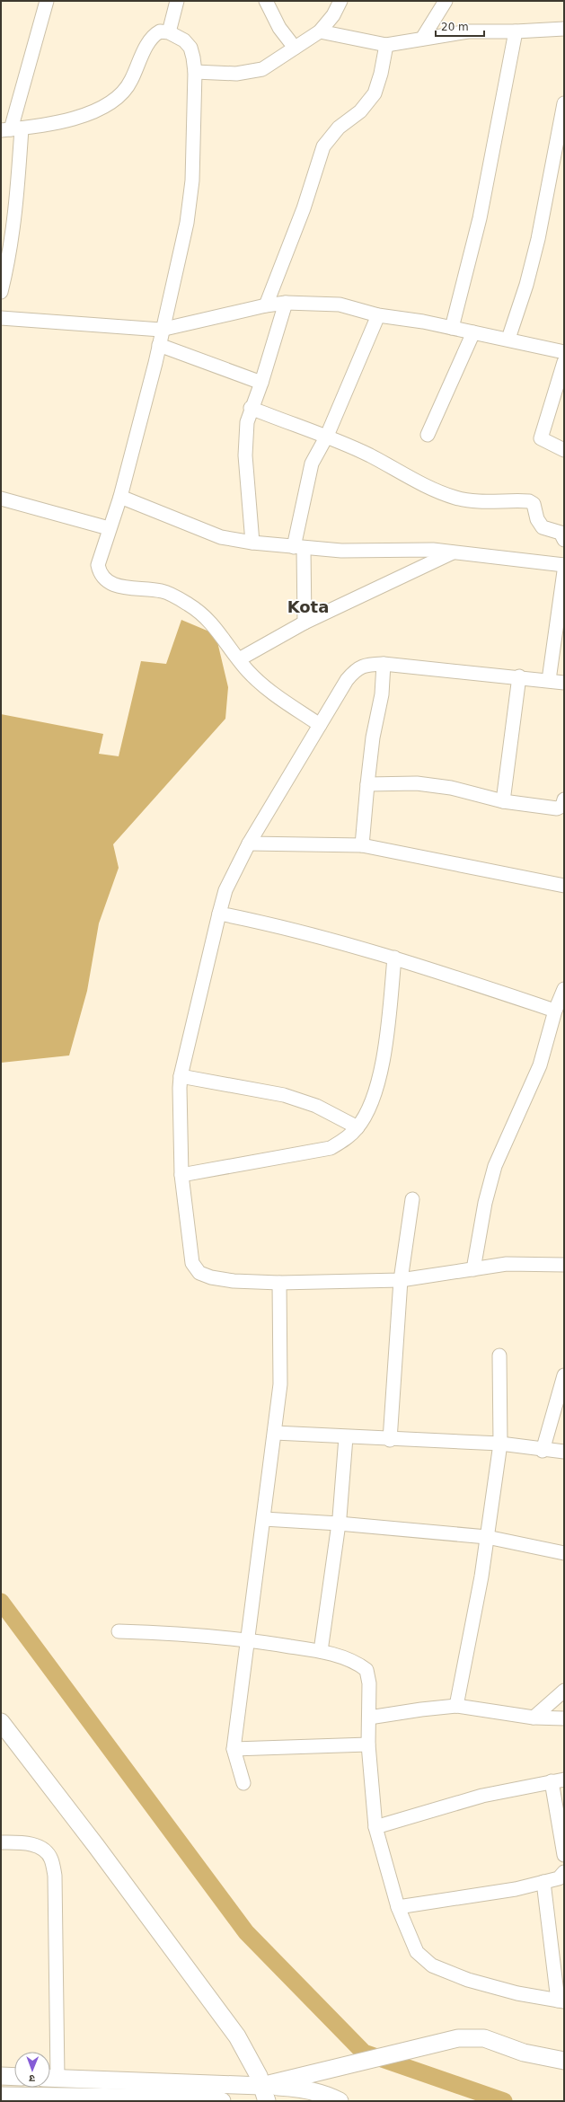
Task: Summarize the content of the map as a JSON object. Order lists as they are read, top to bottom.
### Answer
{
  "districts": ["Kota"],
  "scale_bar": "20 m",
  "north": "bottom"
}
